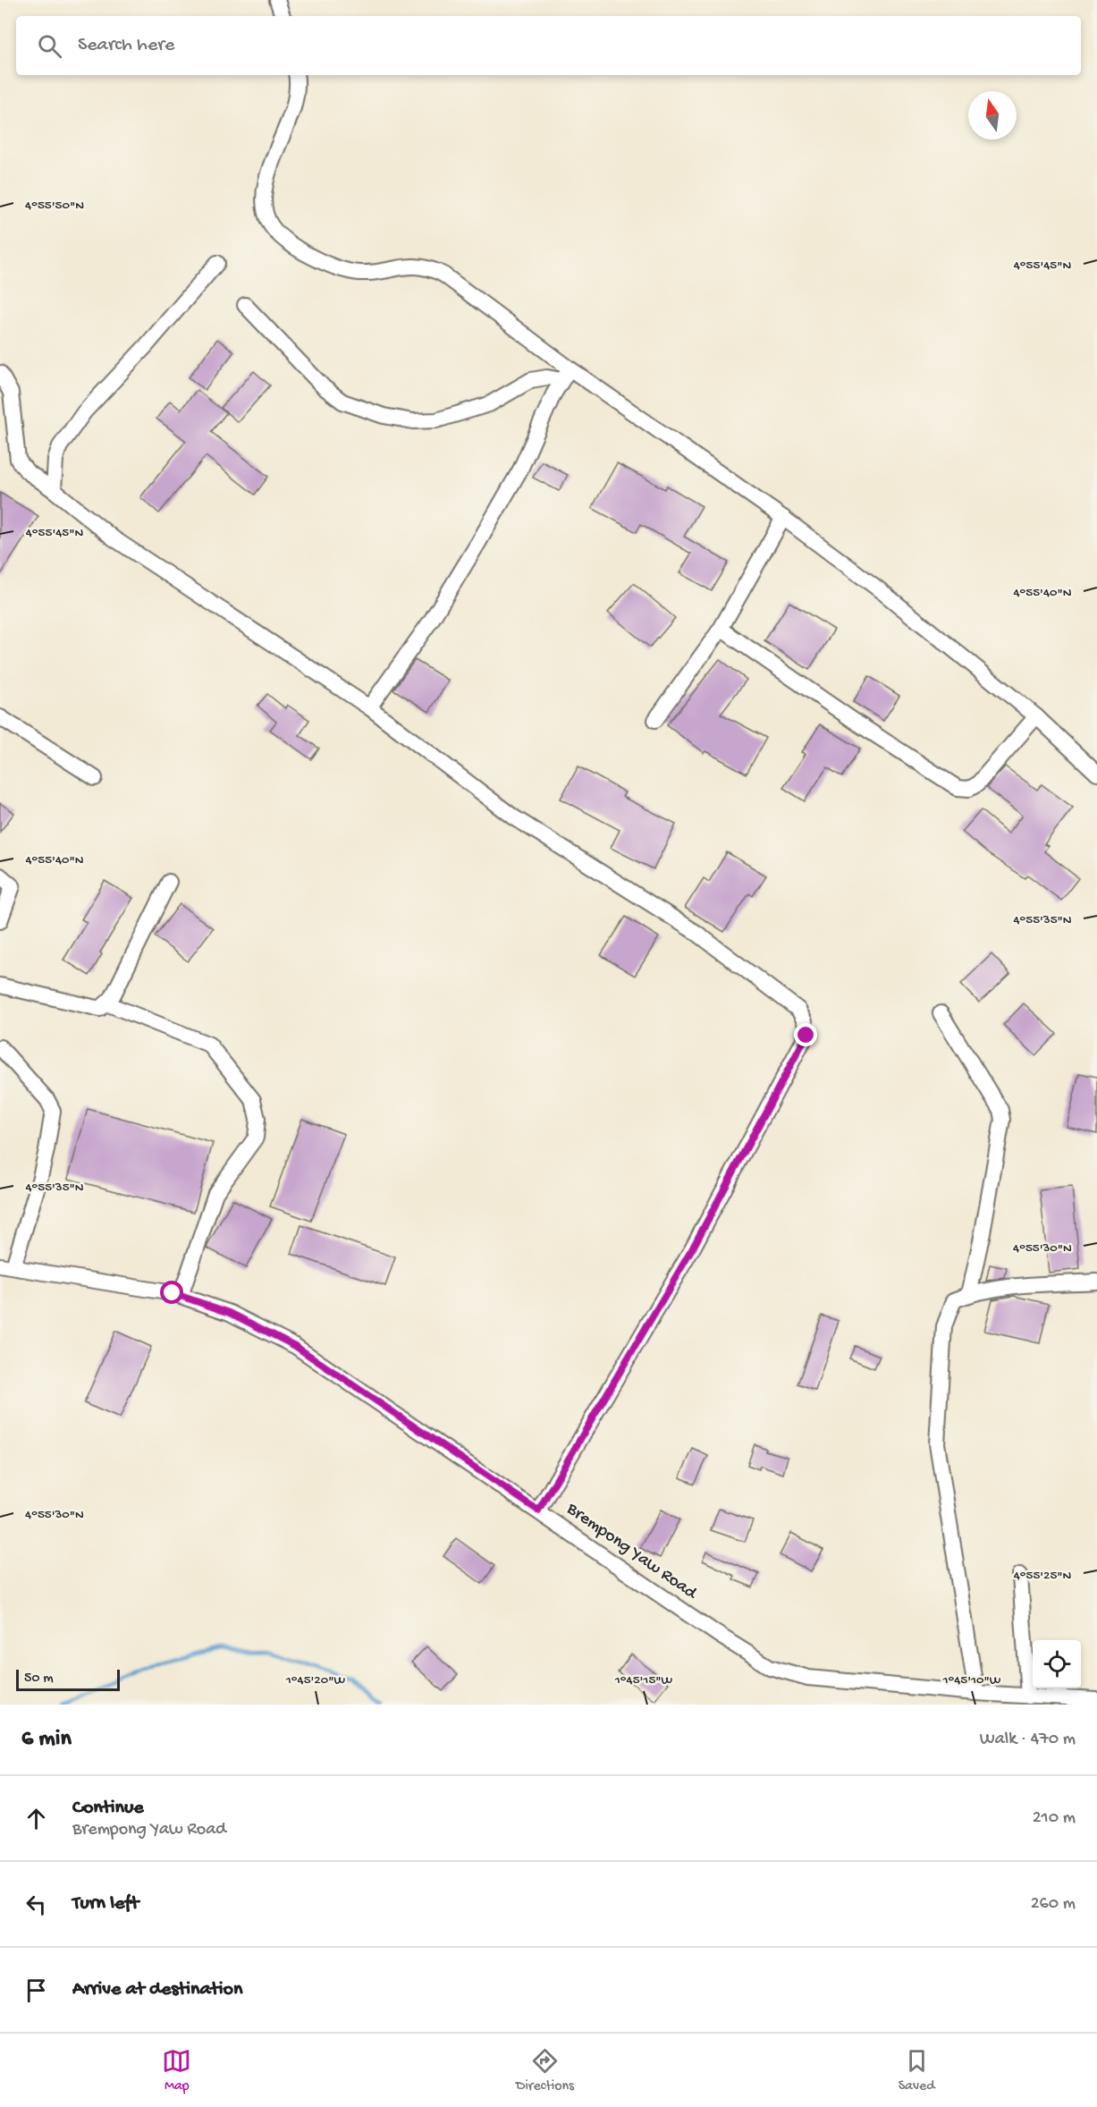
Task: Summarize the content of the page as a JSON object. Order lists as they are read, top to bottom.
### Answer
{
  "streets": {
    "street": ["Brempong Yaw Road"]
  },
  "scale_bar": "50 m",
  "north": "top",
  "page": {
    "search": "Search here",
    "scale": "50 m",
    "heading": ["6 min", "Walk · 470 m"],
    "list": [
      ["Continue", "Brempong Yaw Road", "210 m"],
      ["Turn left", "260 m"],
      "Arrive at destination"
    ],
    "nav": ["Map", "Directions", "Saved"]
  },
  "coordinates": [
    "4°55'50\"N",
    "4°55'45\"N",
    "4°55'40\"N",
    "4°55'35\"N",
    "4°55'30\"N",
    "4°55'25\"N",
    "1°45'20\"W",
    "1°45'15\"W",
    "1°45'10\"W"
  ]
}
